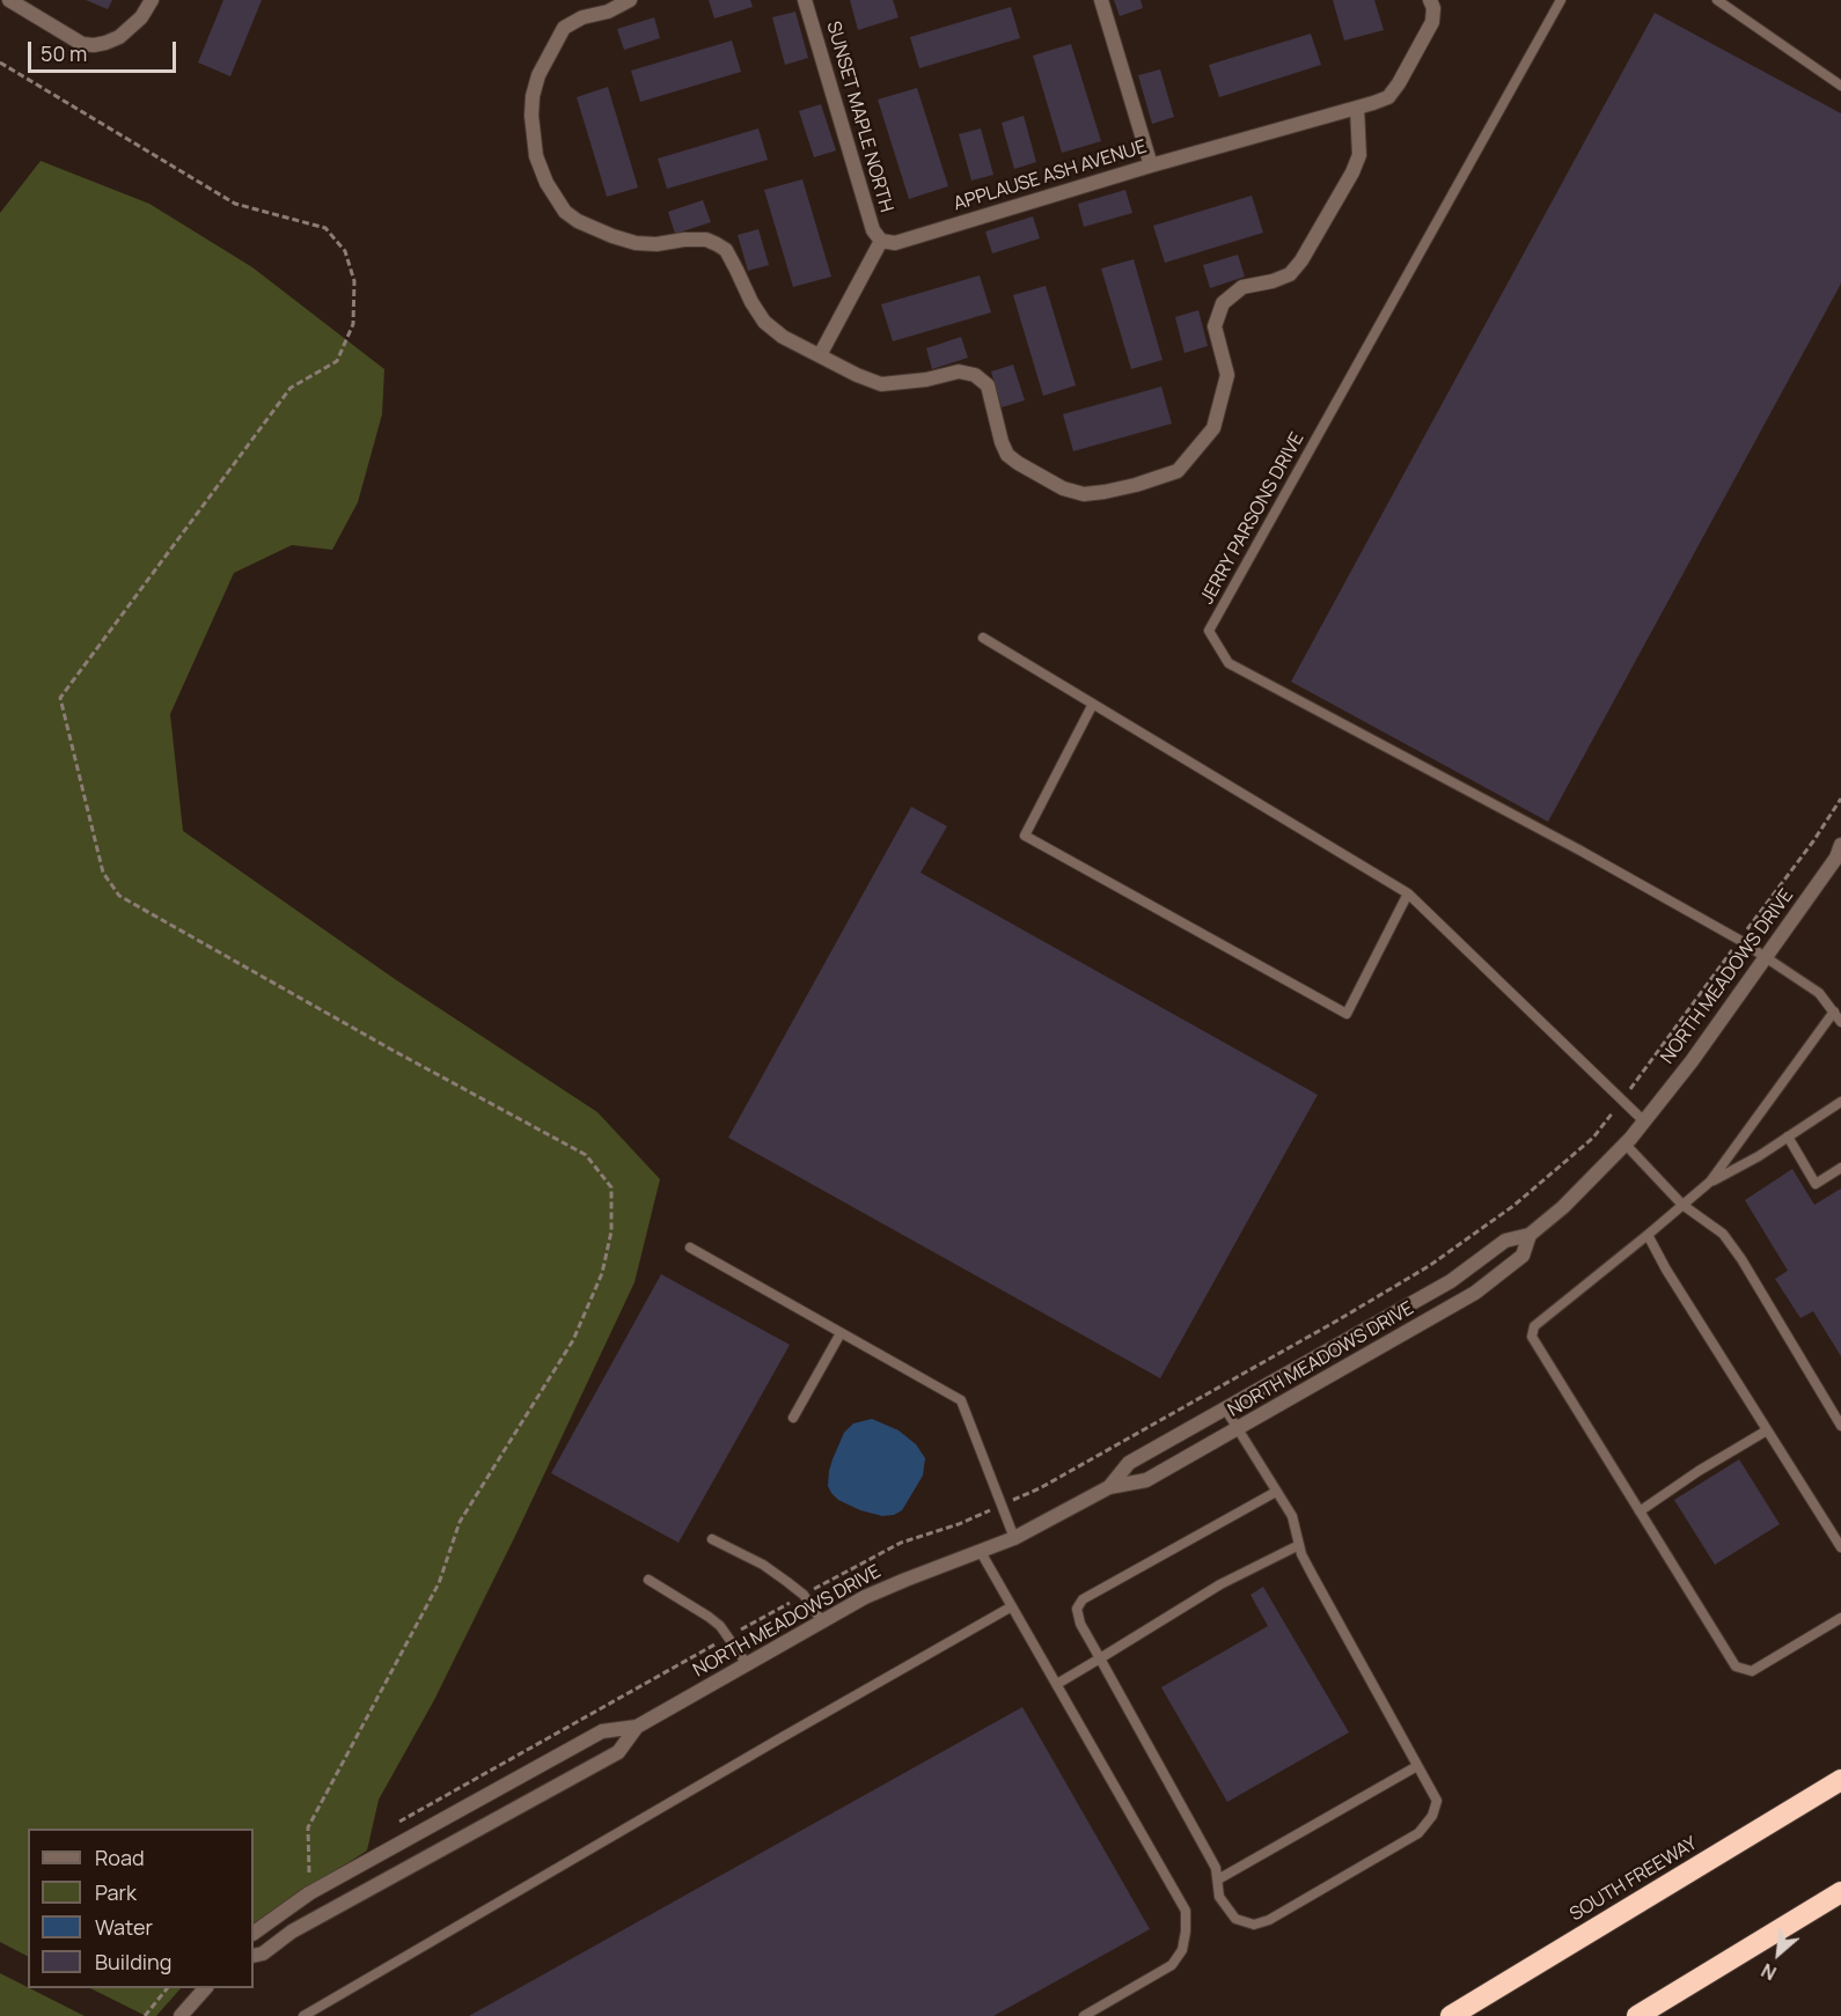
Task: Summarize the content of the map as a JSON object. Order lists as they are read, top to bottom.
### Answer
{
  "streets": {
    "highway": ["SOUTH FREEWAY"],
    "street": ["SUNSET MAPLE NORTH", "APPLAUSE ASH AVENUE", "NORTH MEADOWS DRIVE"],
    "lane": ["JERRY PARSONS DRIVE"]
  },
  "crossings": [
    ["SUNSET MAPLE NORTH", "APPLAUSE ASH AVENUE"],
    ["JERRY PARSONS DRIVE", "NORTH MEADOWS DRIVE"]
  ],
  "legend": [
    "Road",
    "Park",
    "Water",
    "Building"
  ],
  "scale_bar": "50 m",
  "north": "bottom left"
}
